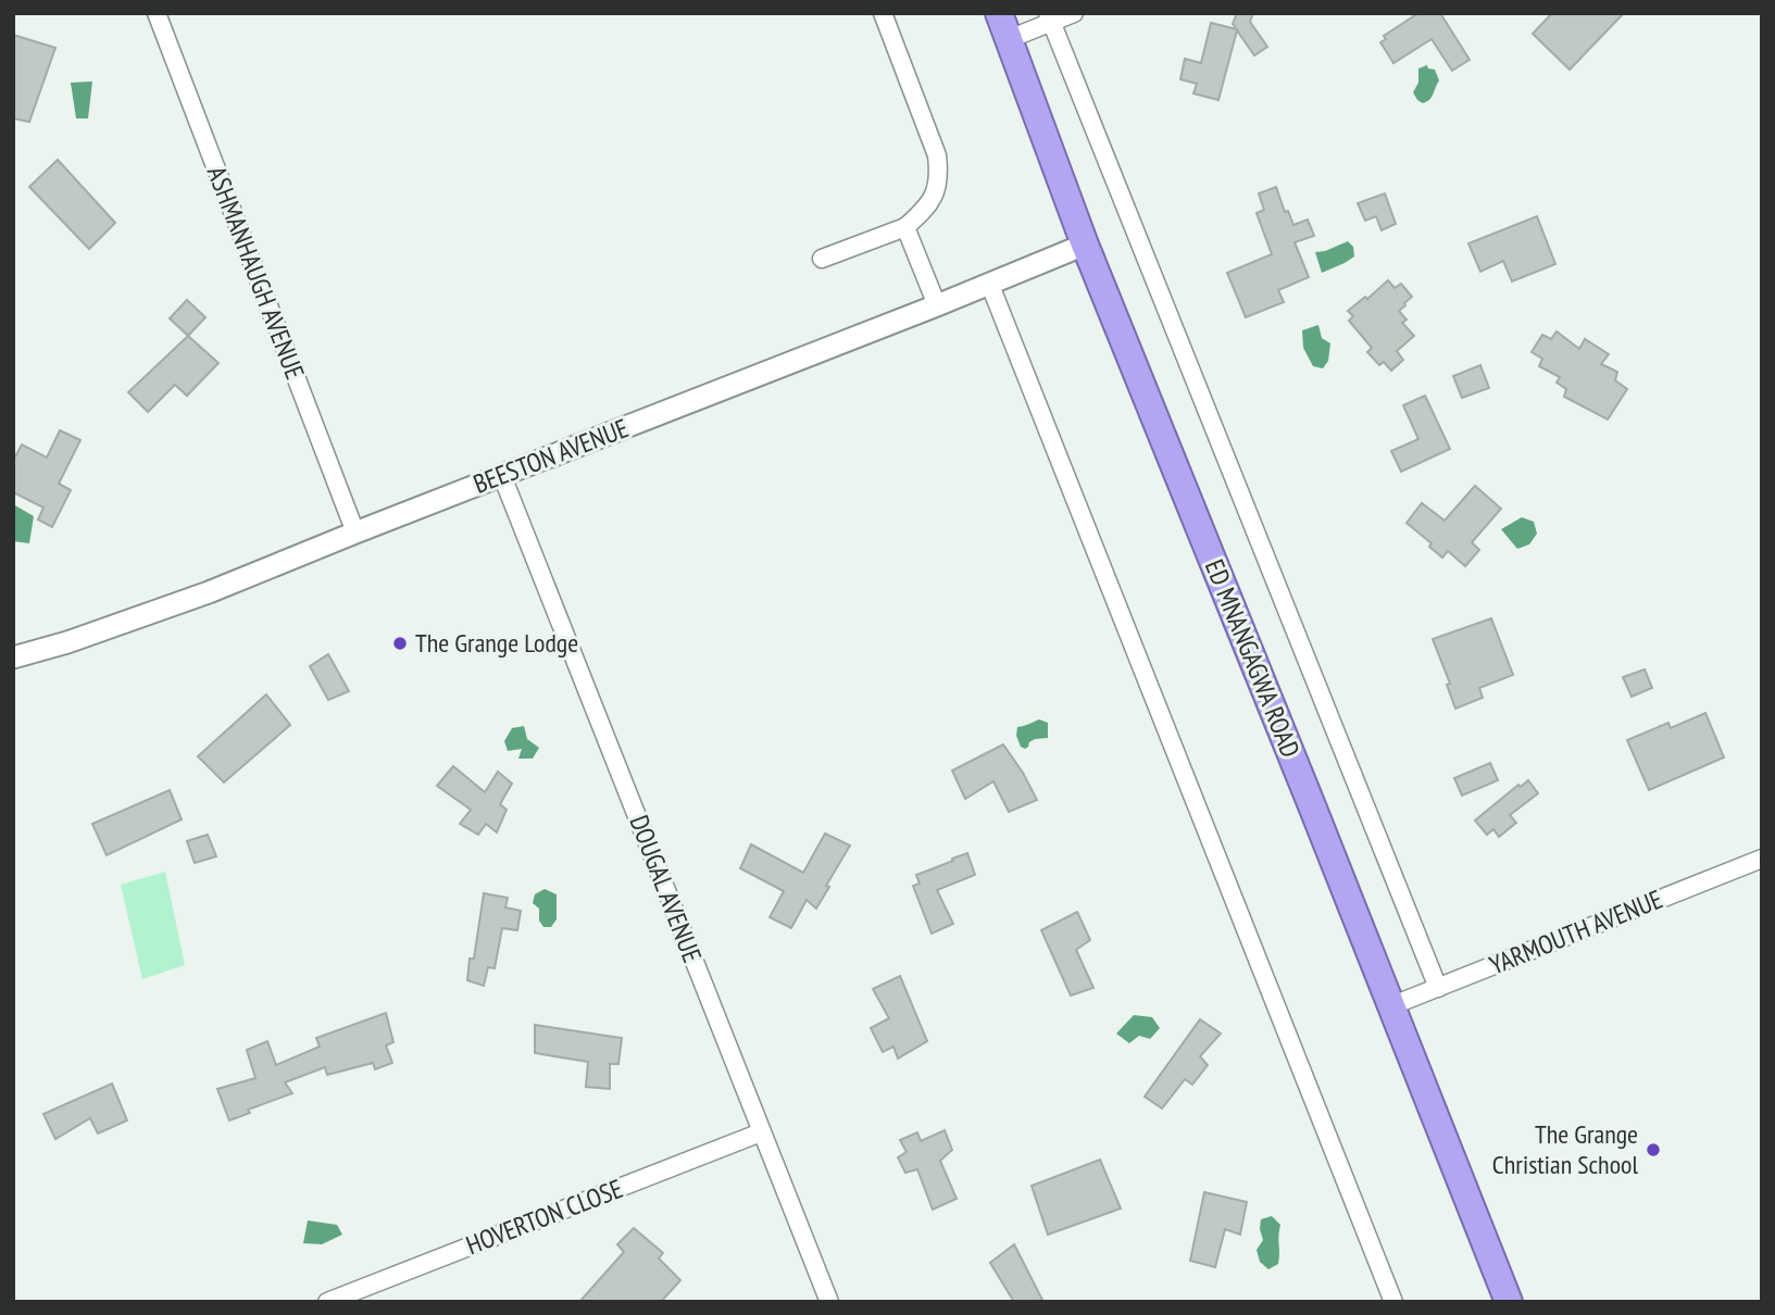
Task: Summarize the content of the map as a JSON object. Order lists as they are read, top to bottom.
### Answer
{
  "streets": {
    "highway": ["ED MNANGAGWA ROAD"],
    "street": [
      "ASHMANHAUGH AVENUE",
      "BEESTON AVENUE",
      "DOUGAL AVENUE",
      "YARMOUTH AVENUE",
      "HOVERTON CLOSE"
    ]
  },
  "crossings": [
    ["ASHMANHAUGH AVENUE", "BEESTON AVENUE"],
    ["BEESTON AVENUE", "ED MNANGAGWA ROAD"],
    ["BEESTON AVENUE", "DOUGAL AVENUE"],
    ["ED MNANGAGWA ROAD", "YARMOUTH AVENUE"],
    ["DOUGAL AVENUE", "HOVERTON CLOSE"]
  ],
  "places": ["The Grange Lodge", "The Grange Christian School"]
}
